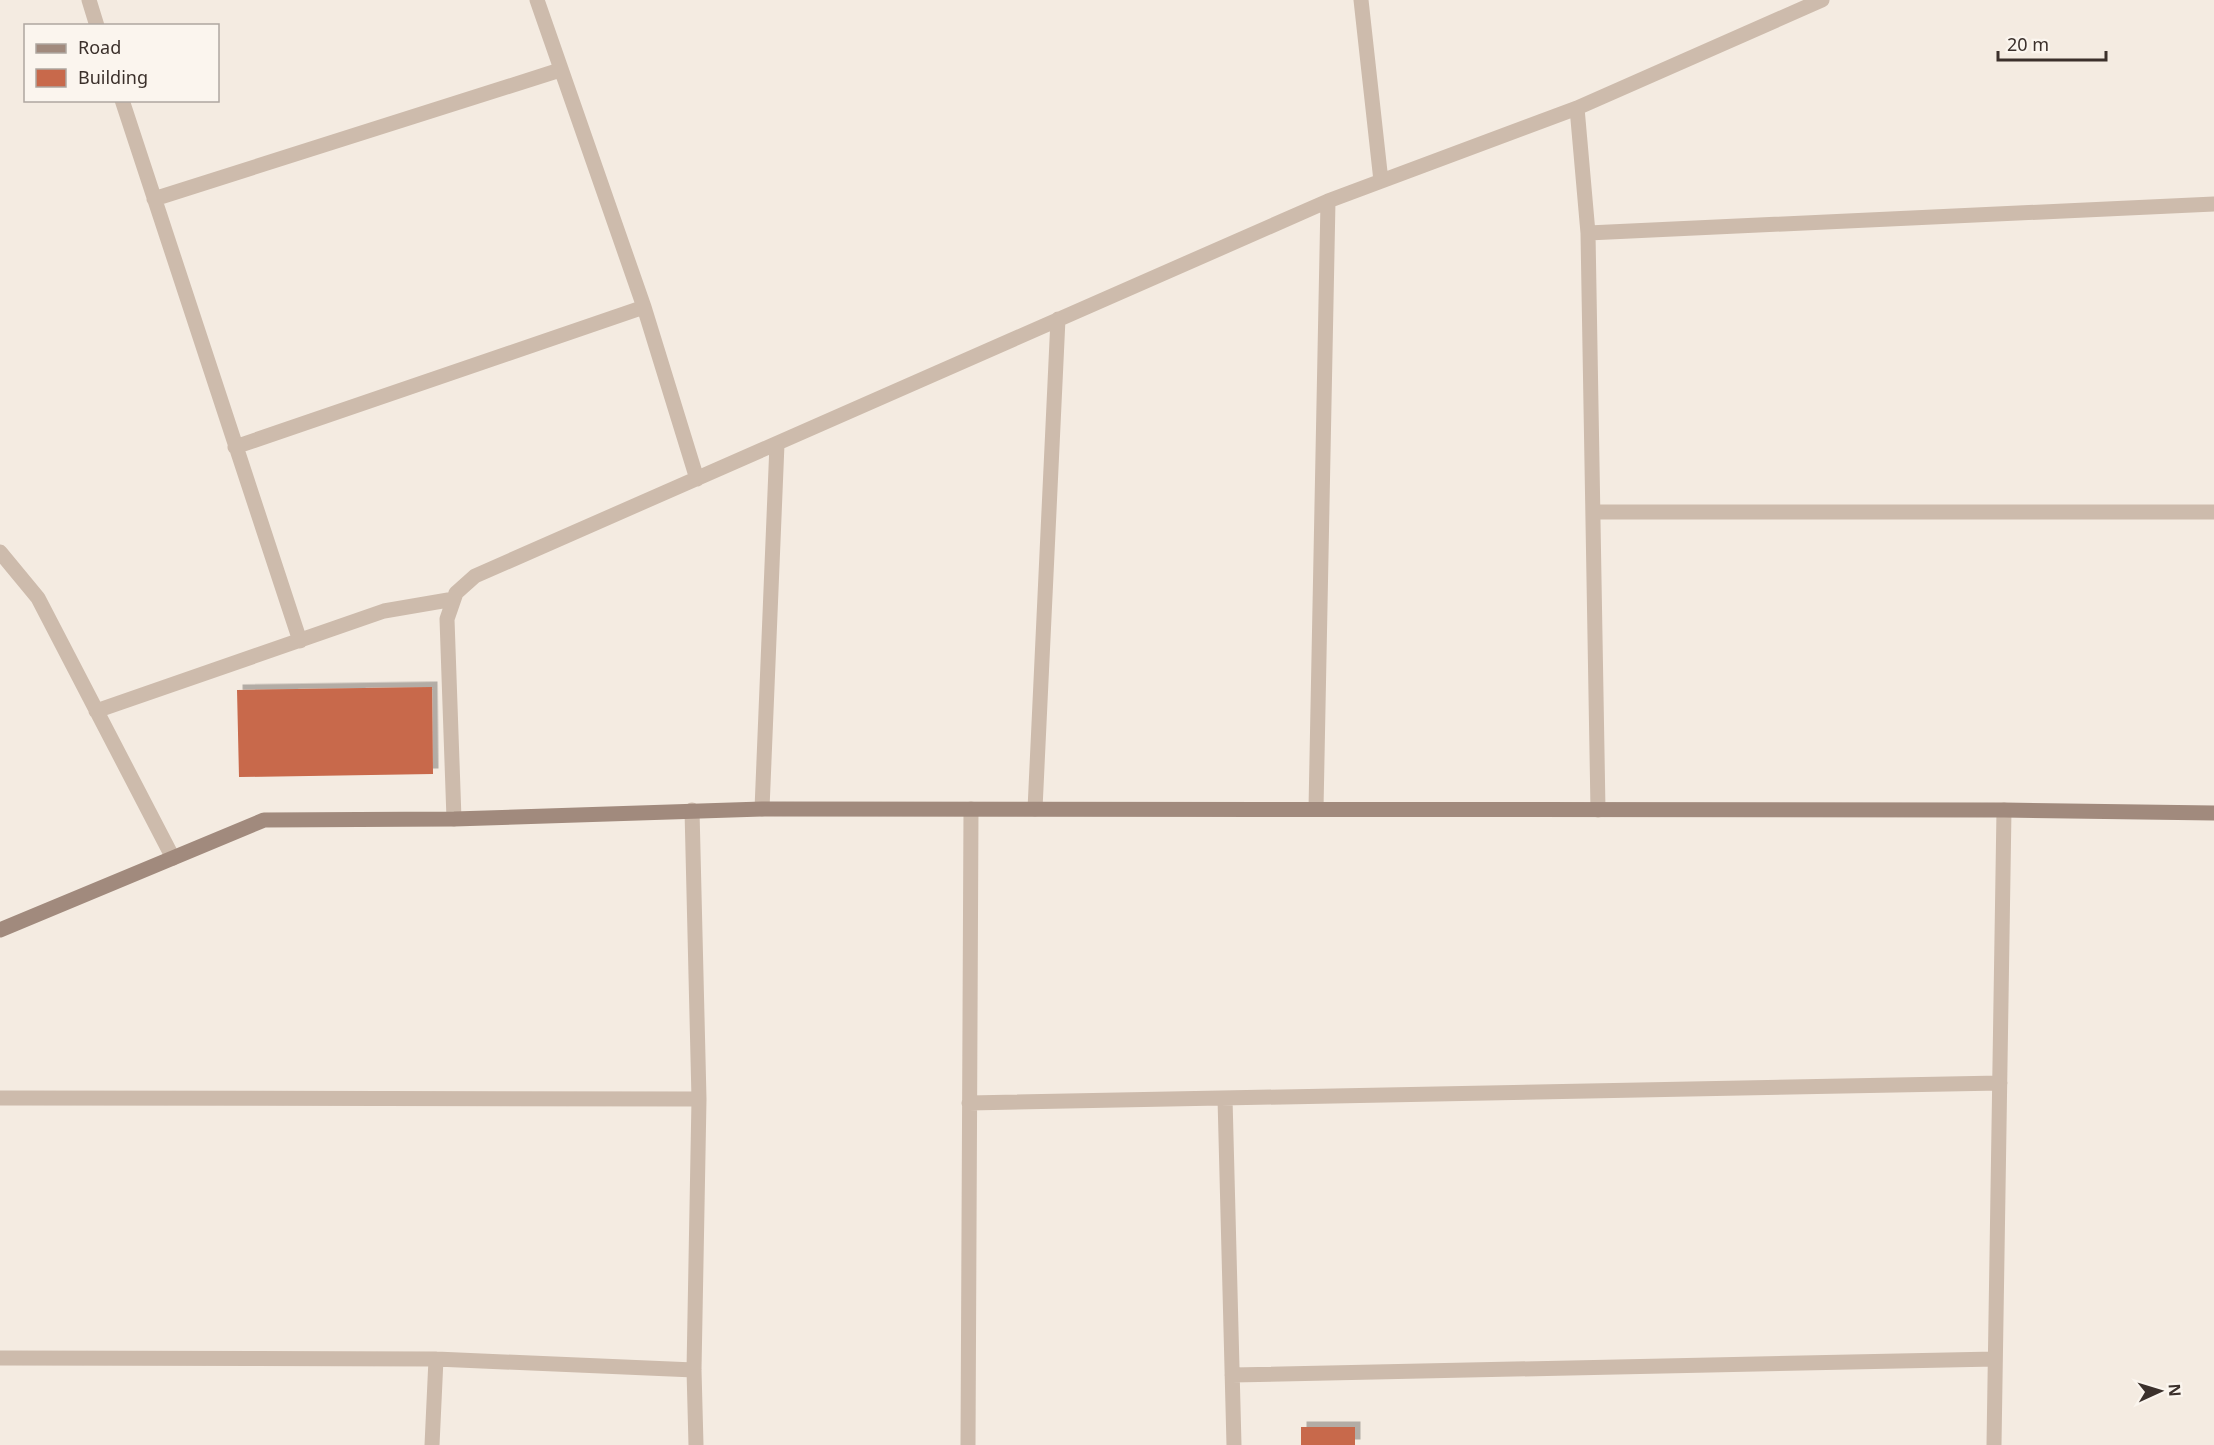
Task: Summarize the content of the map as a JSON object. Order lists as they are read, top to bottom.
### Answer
{
  "legend": ["Road", "Building"],
  "scale_bar": "20 m",
  "north": "right"
}
